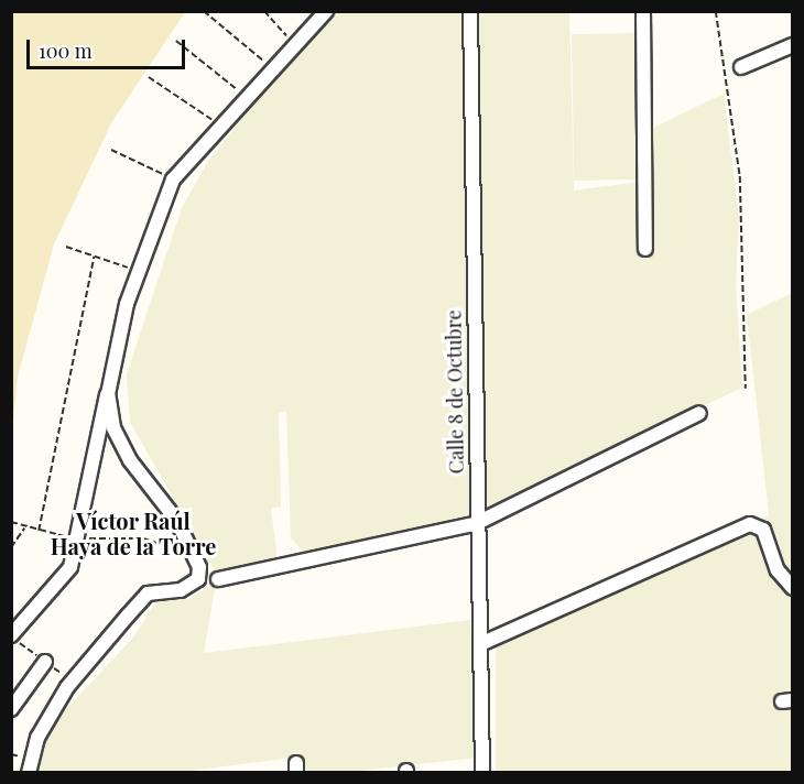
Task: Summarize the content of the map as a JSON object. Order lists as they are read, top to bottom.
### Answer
{
  "streets": {
    "street": ["Calle 8 de Octubre"]
  },
  "districts": ["Víctor Raúl Haya de la Torre"],
  "scale_bar": "100 m"
}
